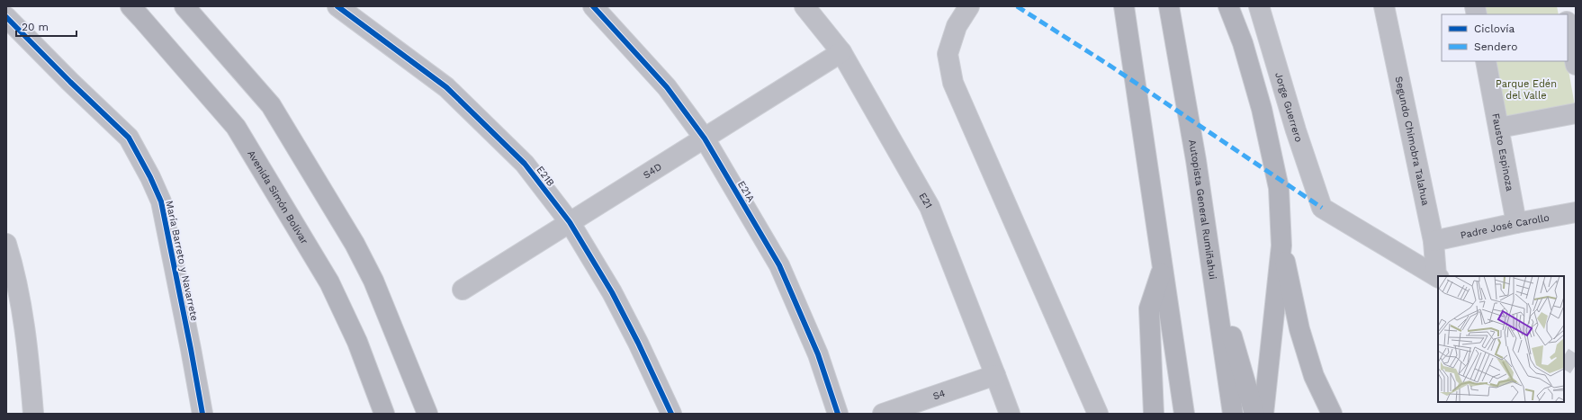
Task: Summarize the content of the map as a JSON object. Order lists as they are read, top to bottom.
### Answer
{
  "streets": {
    "highway": ["Avenida Simón Bolívar", "Autopista General Rumiñahui"],
    "street": [
      "Jorge Guerrero",
      "Segundo Chimobra Talahua",
      "Fausto Espinoza",
      "S4D",
      "E21B",
      "E21A",
      "E21",
      "Padre José Carollo",
      "María Barreto y Navarrete",
      "S4"
    ]
  },
  "crossings": [
    ["Jorge Guerrero", "Segundo Chimobra Talahua"],
    ["Segundo Chimobra Talahua", "Padre José Carollo"],
    ["Fausto Espinoza", "Padre José Carollo"],
    ["S4D", "E21B"],
    ["S4D", "E21A"],
    ["S4D", "E21"],
    ["E21", "S4"]
  ],
  "parks": ["Parque Edén del Valle"],
  "legend": ["Ciclovía", "Sendero"],
  "scale_bar": "20 m"
}
